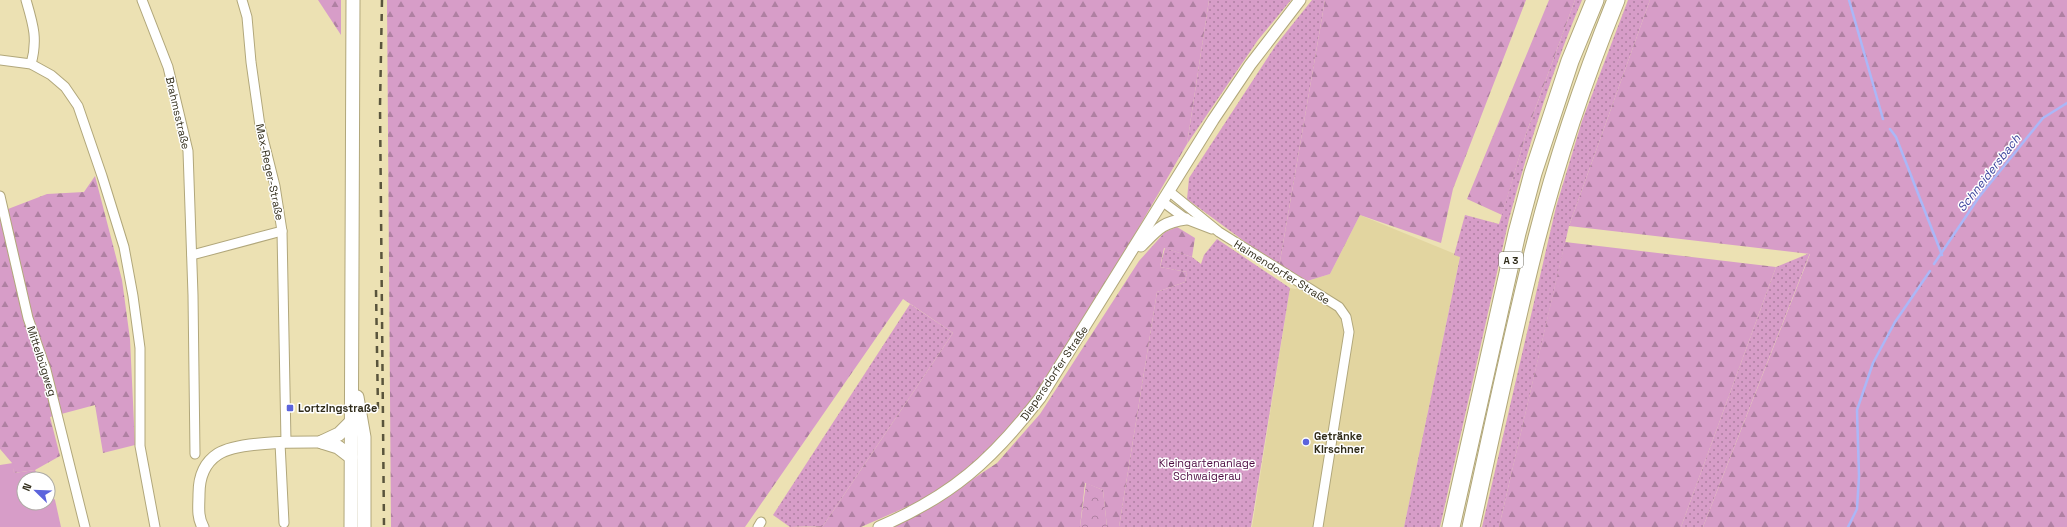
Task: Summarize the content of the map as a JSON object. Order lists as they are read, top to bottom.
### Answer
{
  "streets": {
    "highway": ["A 3"],
    "street": [
      "Brahmsstraße",
      "Max-Reger-Straße",
      "Haimendorfer Straße",
      "Mittelbügweg",
      "Diepersdorfer Straße"
    ]
  },
  "crossings": [
    ["Haimendorfer Straße", "Diepersdorfer Straße"]
  ],
  "water": ["Schneidersbach"],
  "parks": ["Kleingartenanlage Schwaigerau"],
  "places": {
    "transit": ["Lortzingstraße"],
    "other": ["Getränke Kirschner"]
  },
  "north": "top left"
}
